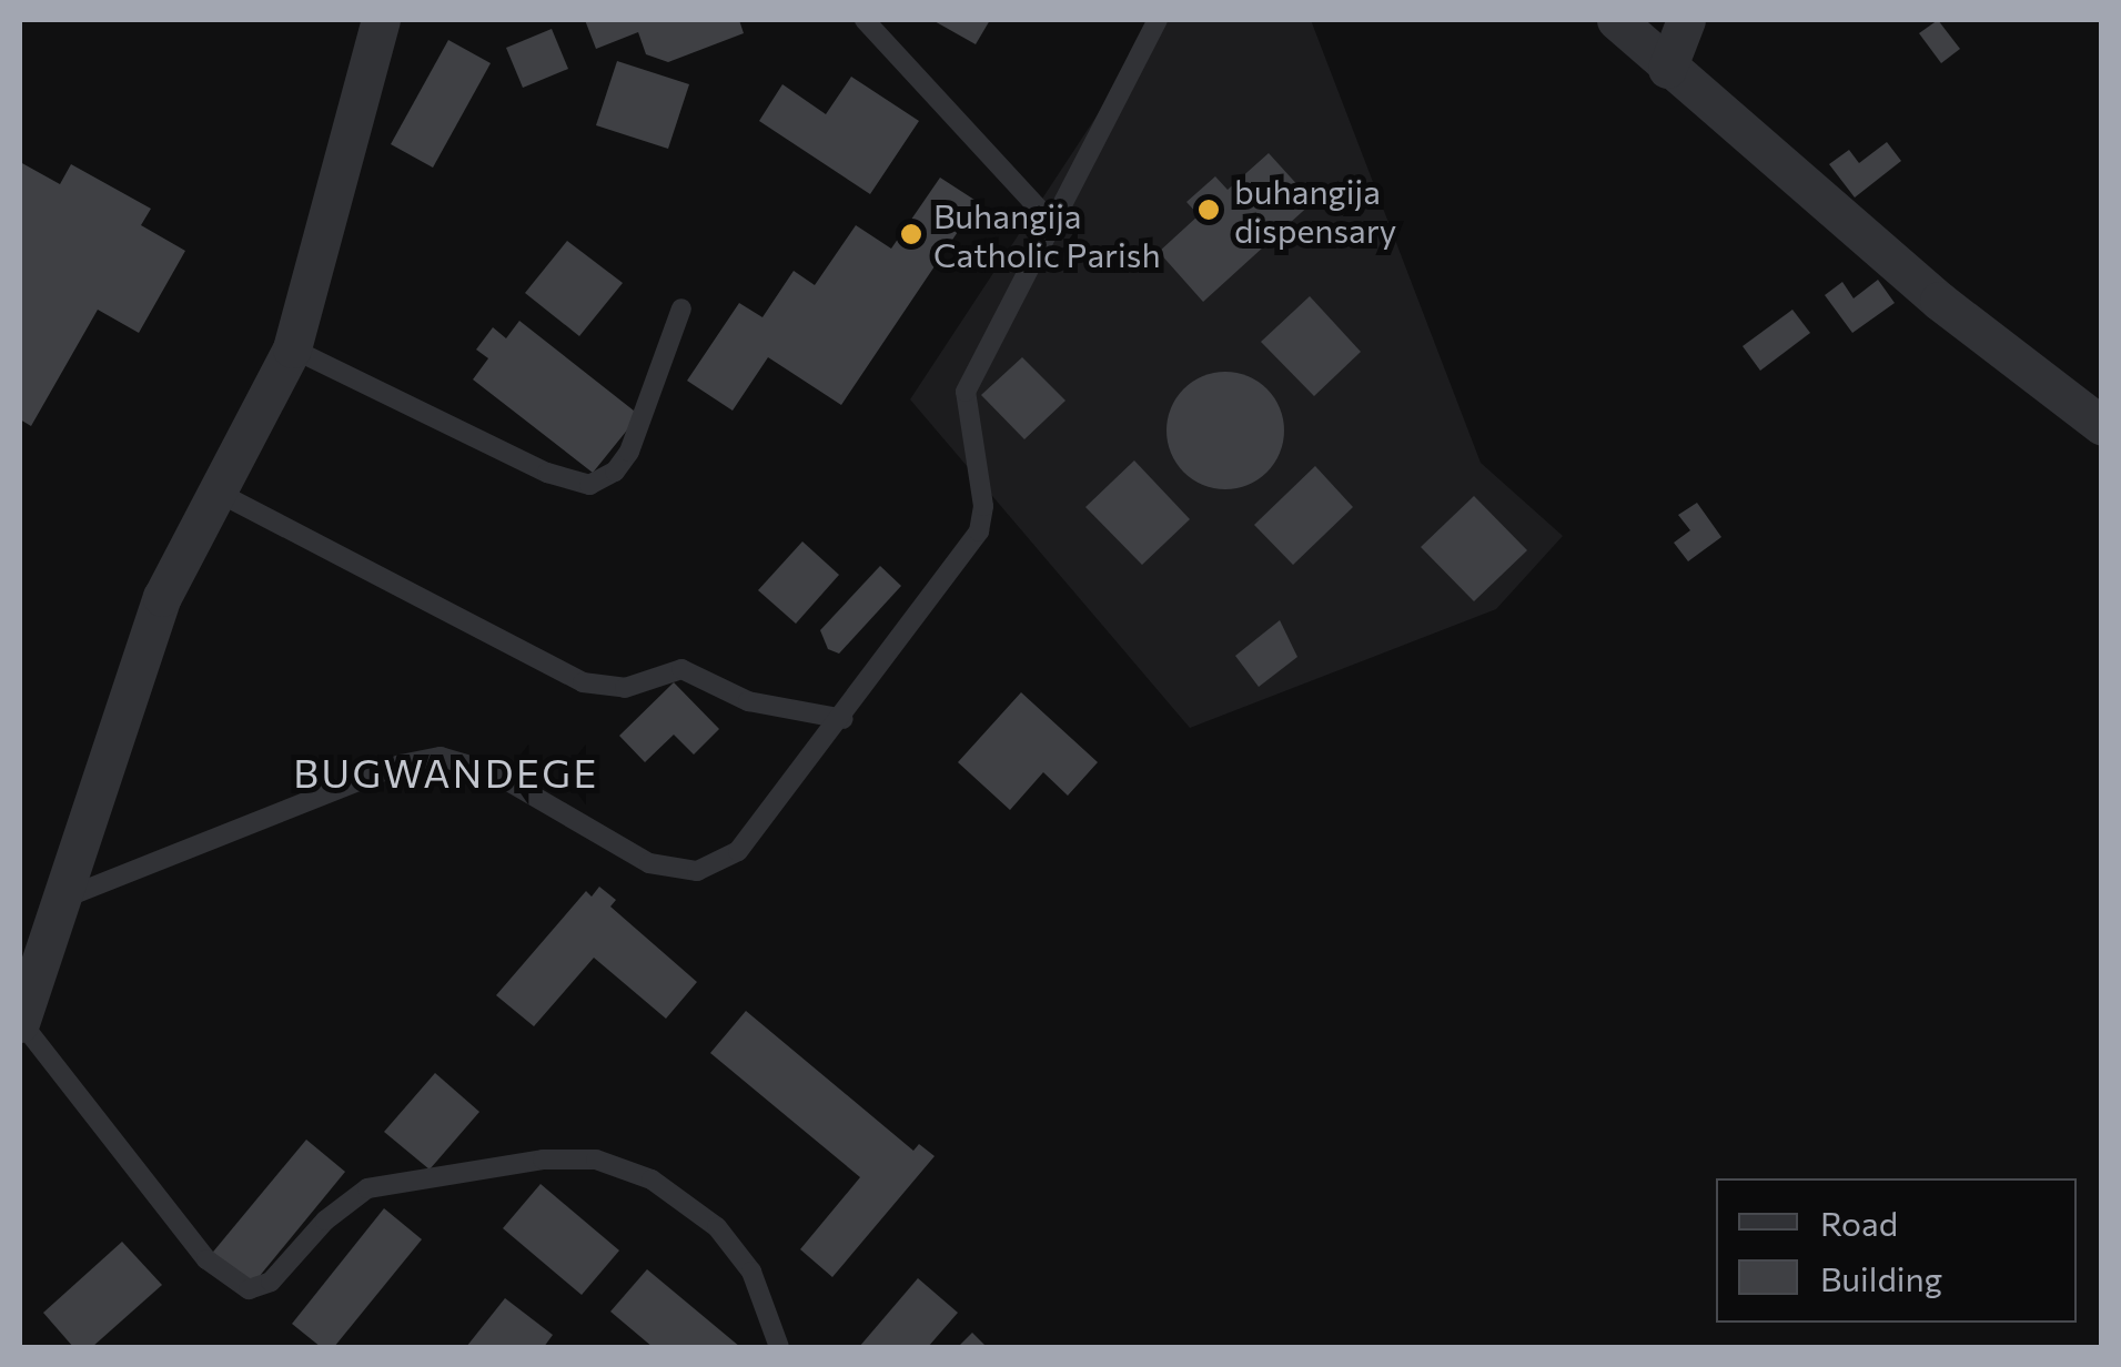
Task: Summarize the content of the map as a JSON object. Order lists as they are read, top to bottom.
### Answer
{
  "districts": ["BUGWANDEGE"],
  "places": ["buhangija dispensary", "Buhangija Catholic Parish"],
  "legend": ["Road", "Building"]
}
